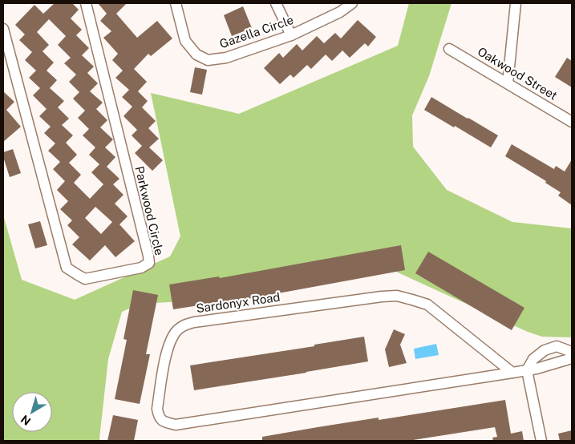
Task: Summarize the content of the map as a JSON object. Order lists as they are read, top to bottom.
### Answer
{
  "streets": {
    "street": [
      "Gazella Circle",
      "Oakwood Street",
      "Parkwood Circle",
      "Sardonyx Road"
    ]
  },
  "north": "bottom left"
}
